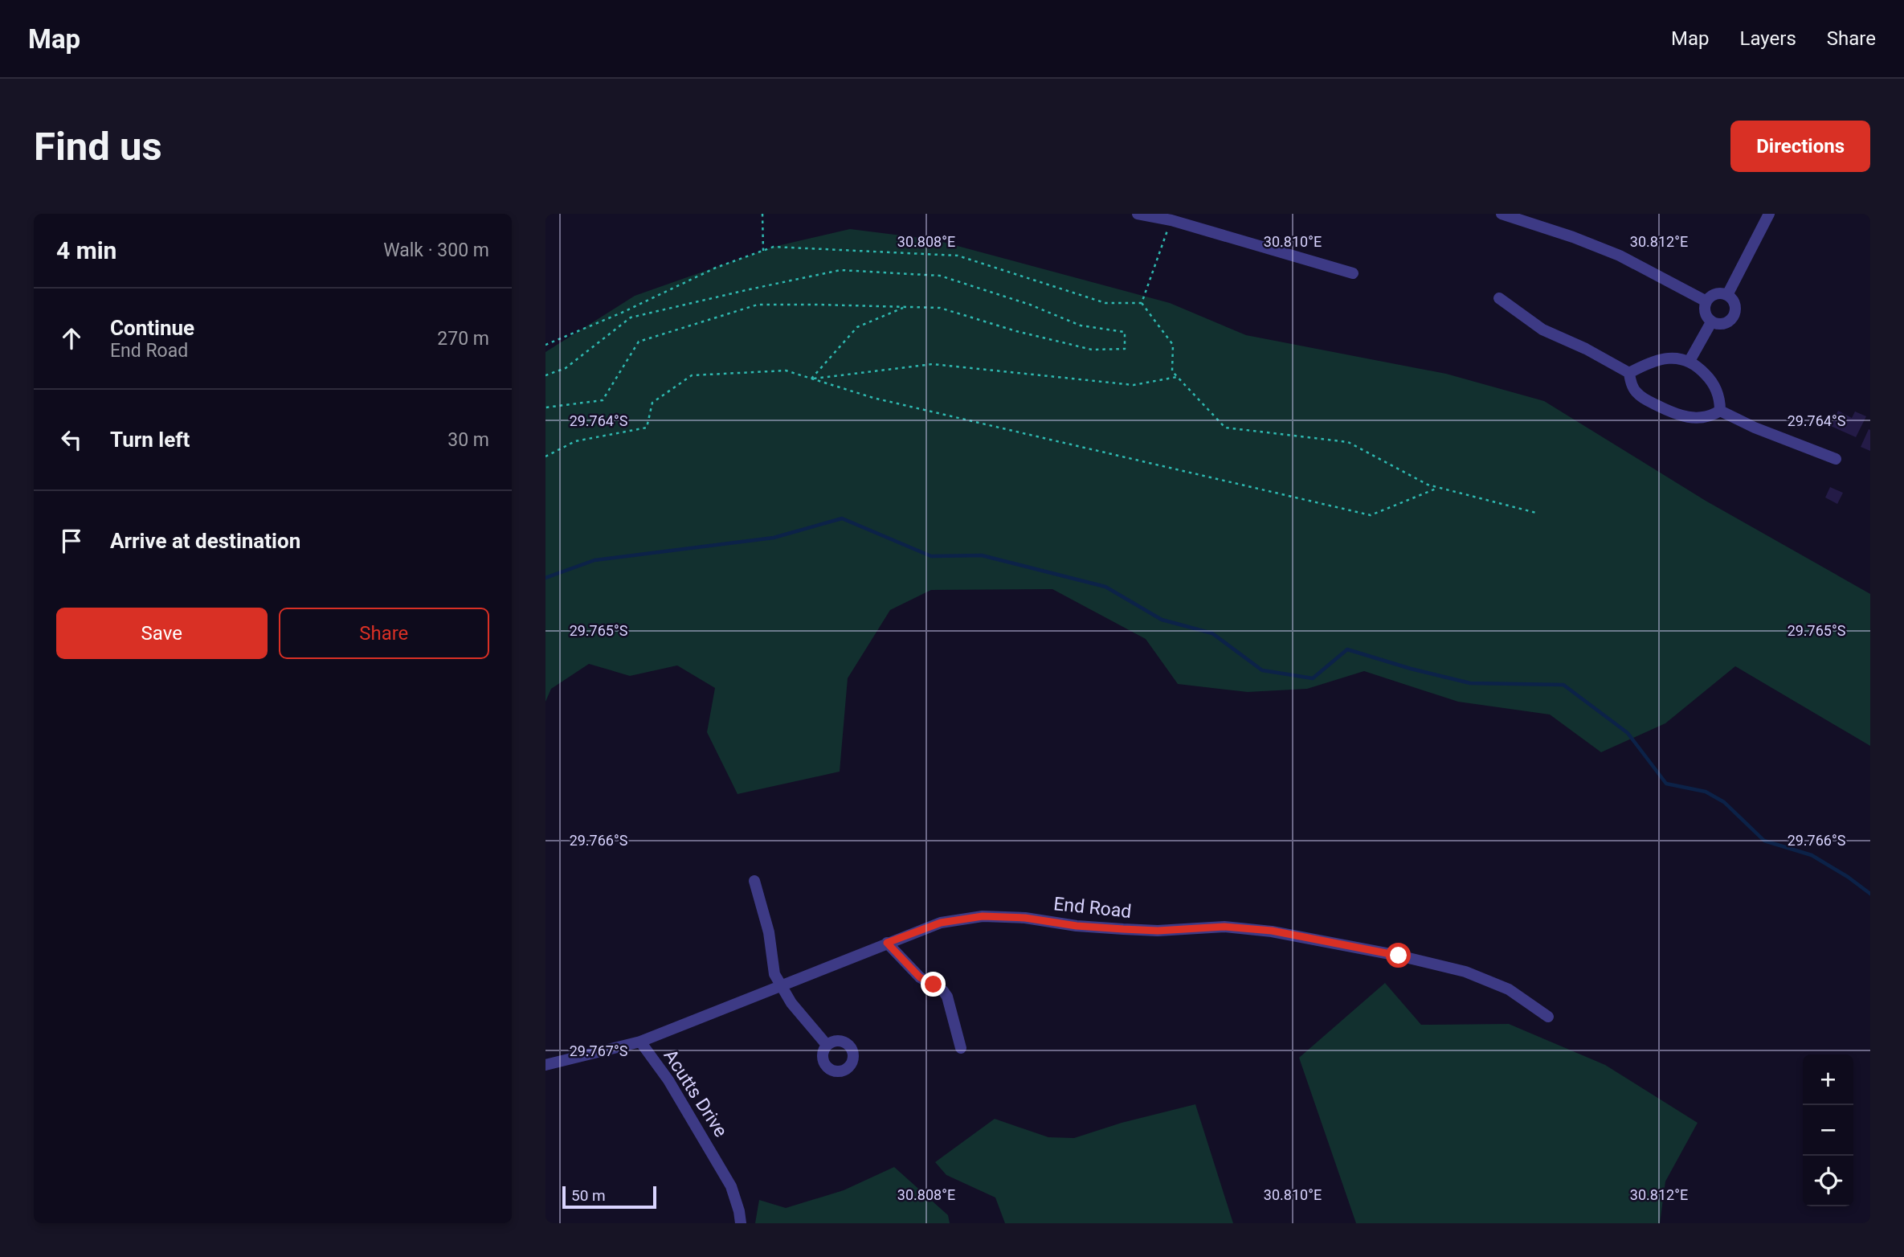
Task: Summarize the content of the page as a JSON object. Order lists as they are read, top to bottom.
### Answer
{
  "streets": {
    "street": ["End Road", "Acutts Drive"]
  },
  "crossings": [
    ["End Road", "Acutts Drive"]
  ],
  "scale_bar": "50 m",
  "page": {
    "header": "Map",
    "nav": ["Map", "Layers", "Share"],
    "buttons": [
      "Directions",
      ["Save", "Share"]
    ],
    "title": "Find us",
    "heading": ["4 min", "Walk · 300 m"],
    "list": [
      ["Continue", "End Road", "270 m"],
      ["Turn left", "30 m"],
      "Arrive at destination"
    ],
    "map_buttons": ["+", "−"],
    "scale": "50 m"
  },
  "coordinates": [
    "30.808°E",
    "30.810°E",
    "30.812°E",
    "29.764°S",
    "29.765°S",
    "29.766°S",
    "29.767°S"
  ]
}
